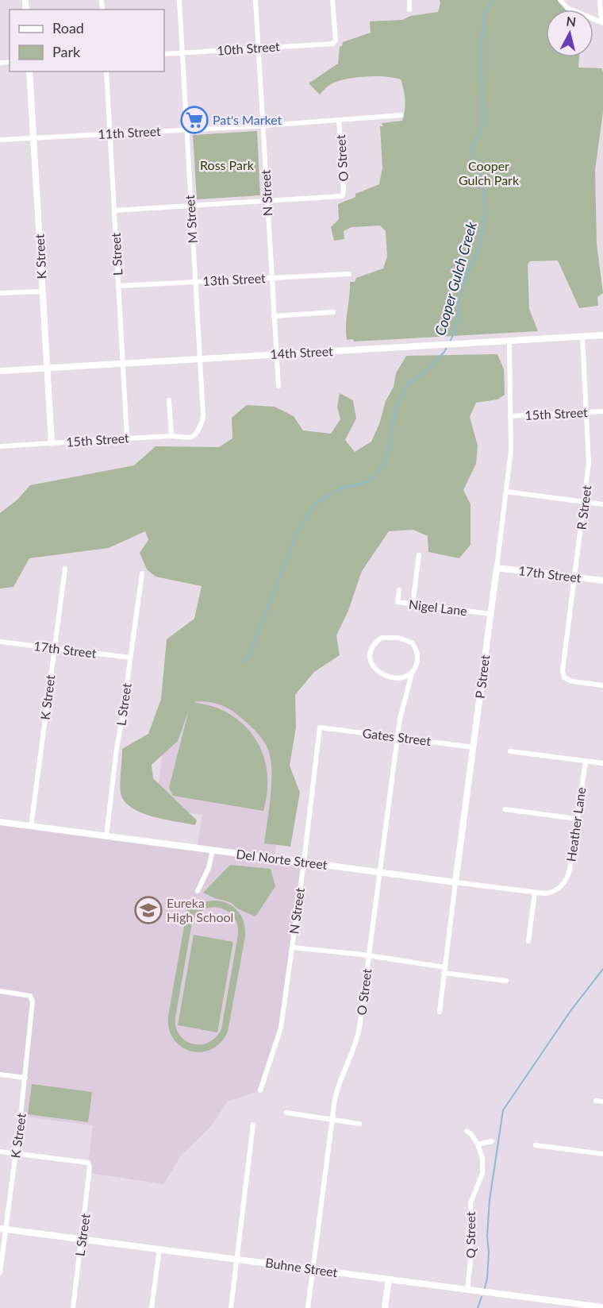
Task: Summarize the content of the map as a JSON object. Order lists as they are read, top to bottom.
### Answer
{
  "streets": {
    "street": [
      "10th Street",
      "11th Street",
      "O Street",
      "N Street",
      "M Street",
      "L Street",
      "K Street",
      "13th Street",
      "14th Street",
      "15th Street",
      "R Street",
      "17th Street",
      "Nigel Lane",
      "P Street",
      "Gates Street",
      "Heather Lane",
      "Del Norte Street",
      "Q Street",
      "Buhne Street"
    ]
  },
  "crossings": [
    ["10th Street", "N Street"],
    ["10th Street", "M Street"],
    ["11th Street", "O Street"],
    ["11th Street", "N Street"],
    ["11th Street", "M Street"],
    ["11th Street", "L Street"],
    ["11th Street", "K Street"],
    ["O Street", "N Street"],
    ["O Street", "Gates Street"],
    ["O Street", "Del Norte Street"],
    ["O Street", "Buhne Street"],
    ["N Street", "13th Street"],
    ["N Street", "14th Street"],
    ["N Street", "Gates Street"],
    ["N Street", "Del Norte Street"],
    ["M Street", "13th Street"],
    ["M Street", "14th Street"],
    ["M Street", "15th Street"],
    ["L Street", "K Street"],
    ["L Street", "13th Street"],
    ["L Street", "14th Street"],
    ["L Street", "15th Street"],
    ["L Street", "17th Street"],
    ["L Street", "Del Norte Street"],
    ["L Street", "Buhne Street"],
    ["K Street", "14th Street"],
    ["K Street", "15th Street"],
    ["K Street", "17th Street"],
    ["K Street", "Del Norte Street"],
    ["K Street", "Buhne Street"],
    ["14th Street", "R Street"],
    ["14th Street", "P Street"],
    ["15th Street", "R Street"],
    ["15th Street", "P Street"],
    ["R Street", "17th Street"],
    ["17th Street", "P Street"],
    ["Nigel Lane", "P Street"],
    ["P Street", "Gates Street"],
    ["P Street", "Del Norte Street"],
    ["Heather Lane", "Del Norte Street"],
    ["Q Street", "Buhne Street"]
  ],
  "water": ["Cooper Gulch Creek"],
  "parks": ["Ross Park", "Cooper Gulch Park"],
  "places": {
    "supermarket": ["Pat's Market"],
    "school or university": ["Eureka High School"]
  },
  "legend": ["Road", "Park"],
  "north": "top"
}
